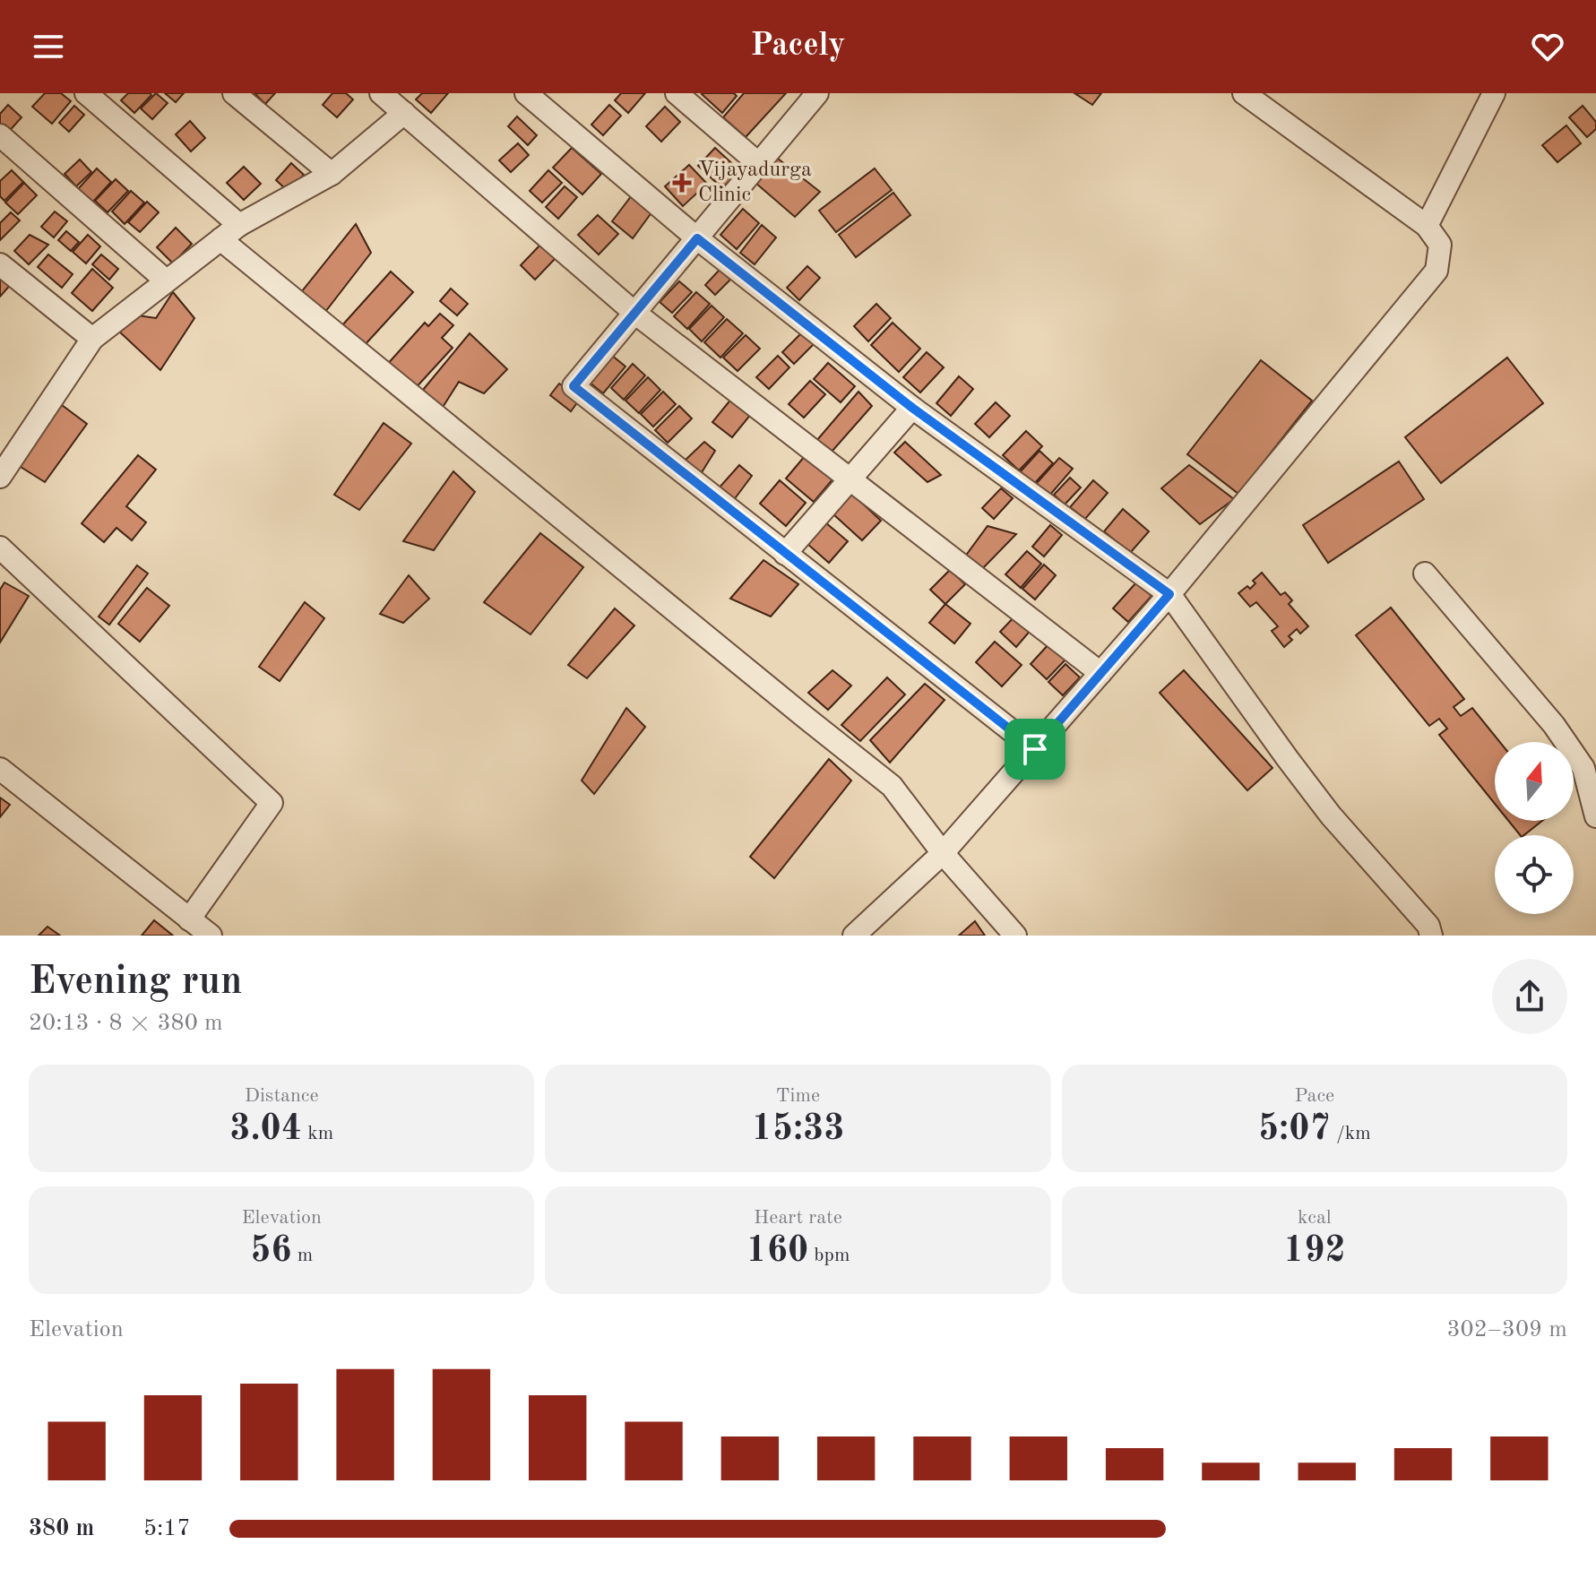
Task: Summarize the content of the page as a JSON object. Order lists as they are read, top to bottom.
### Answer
{
  "places": {
    "health": ["Vijayadurga Clinic"]
  },
  "north": "top",
  "page": {
    "header": "Pacely",
    "heading": ["Evening run", "20:13 · 8 × 380 m"],
    "stats": [
      ["Distance", "3.04 km"],
      ["Time", "15:33"],
      ["Pace", "5:07 /km"],
      ["Elevation", "56 m"],
      ["Heart rate", "160 bpm"],
      ["kcal", "192"]
    ],
    "chart": ["Elevation", "302–309 m"],
    "list": [
      {
        "name": "380 m",
        "note": "5:17"
      }
    ]
  }
}
